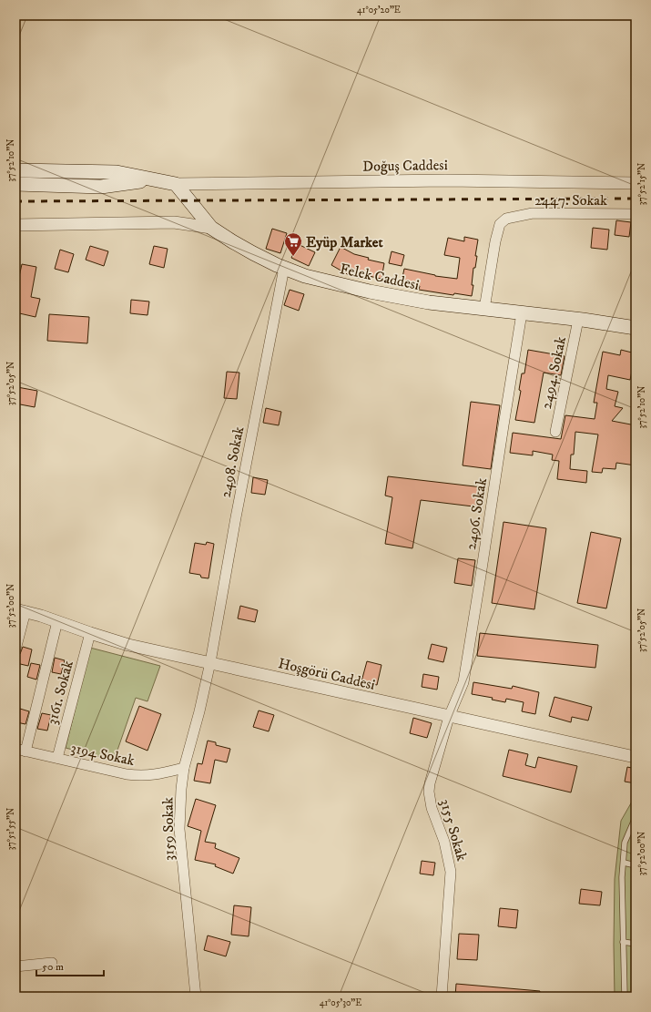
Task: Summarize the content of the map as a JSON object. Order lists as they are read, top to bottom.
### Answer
{
  "streets": {
    "main road": ["Felek Caddesi"],
    "street": [
      "Doğuş Caddesi",
      "2447. Sokak",
      "2494. Sokak",
      "2498. Sokak",
      "2496. Sokak",
      "Hoşgörü Caddesi",
      "3161. Sokak",
      "3194 Sokak",
      "3159 Sokak",
      "3155 Sokak"
    ]
  },
  "crossings": [
    ["Doğuş Caddesi", "Felek Caddesi"],
    ["2447. Sokak", "Felek Caddesi"],
    ["Felek Caddesi", "2494. Sokak"],
    ["Felek Caddesi", "2498. Sokak"],
    ["Felek Caddesi", "2496. Sokak"],
    ["2498. Sokak", "Hoşgörü Caddesi"],
    ["2498. Sokak", "3159 Sokak"],
    ["2496. Sokak", "Hoşgörü Caddesi"],
    ["2496. Sokak", "3155 Sokak"],
    ["Hoşgörü Caddesi", "3161. Sokak"],
    ["Hoşgörü Caddesi", "3159 Sokak"],
    ["Hoşgörü Caddesi", "3155 Sokak"],
    ["3161. Sokak", "3194 Sokak"],
    ["3194 Sokak", "3159 Sokak"]
  ],
  "places": {
    "supermarket": ["Eyüp Market"]
  },
  "scale_bar": "50 m",
  "coordinates": [
    "41°05'20\"E",
    "37°52'10\"N",
    "37°52'15\"N",
    "37°52'05\"N",
    "37°52'00\"N",
    "37°51'55\"N",
    "41°05'30\"E"
  ]
}
